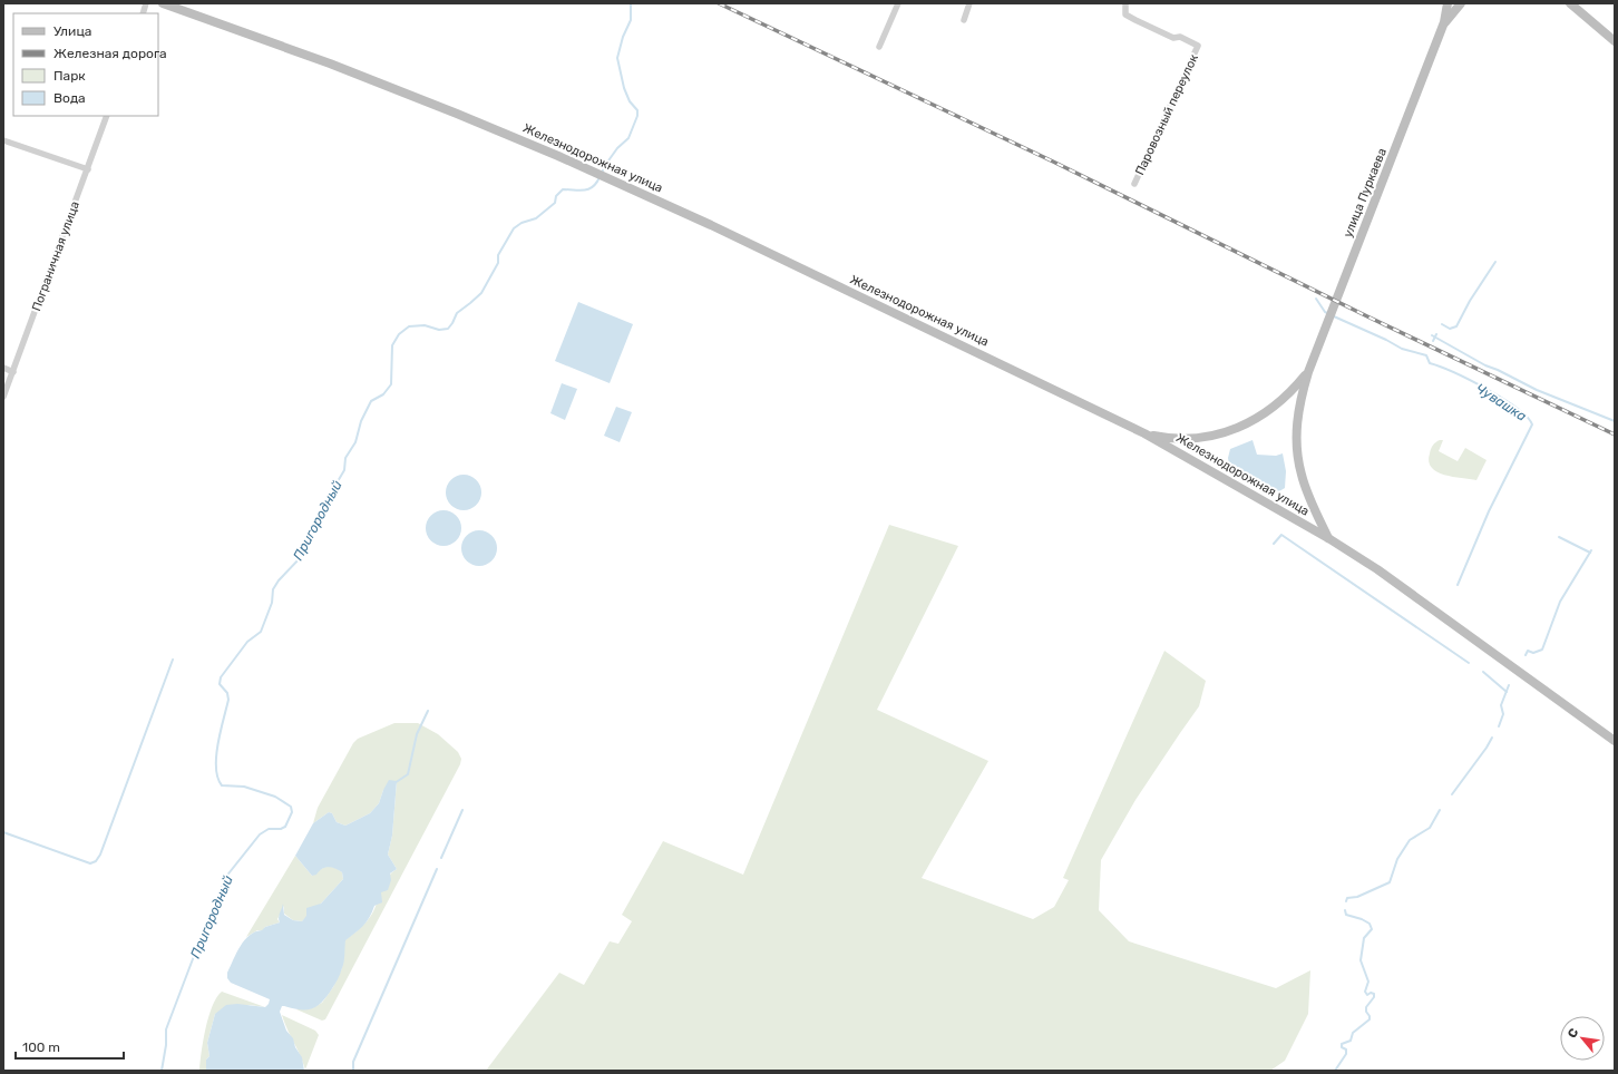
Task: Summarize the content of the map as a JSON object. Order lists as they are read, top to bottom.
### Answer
{
  "streets": {
    "main road": ["Железнодорожная улица", "улица Пуркаева"],
    "street": ["Паровозный переулок", "Пограничная улица"]
  },
  "crossings": [
    ["Железнодорожная улица", "улица Пуркаева"]
  ],
  "water": ["Чувашка", "Пригородный"],
  "legend": [
    "Улица",
    "Железная дорога",
    "Парк",
    "Вода"
  ],
  "scale_bar": "100 m",
  "north": "top left"
}
